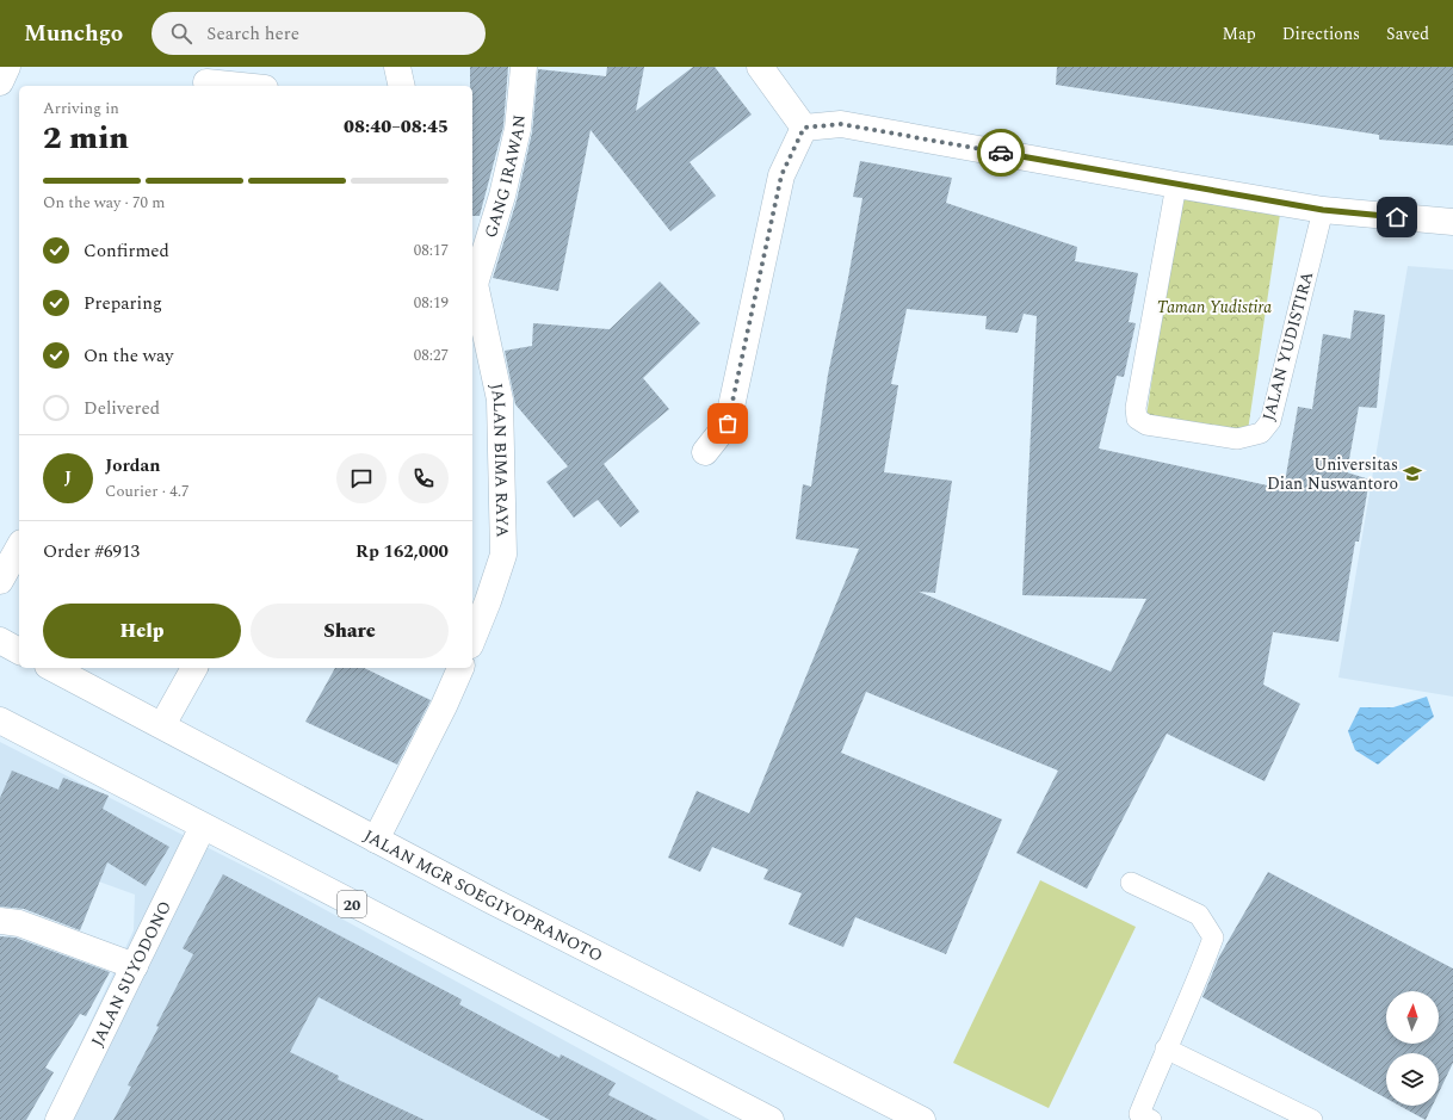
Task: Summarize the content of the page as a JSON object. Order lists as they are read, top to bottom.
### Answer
{
  "streets": {
    "main road": [
      "GANG IRAWAN",
      "JALAN BIMA RAYA",
      "JALAN MGR SOEGIYOPRANOTO",
      "20",
      "JALAN SUYODONO"
    ],
    "lane": ["JALAN YUDISTIRA"]
  },
  "crossings": [
    ["GANG IRAWAN", "JALAN BIMA RAYA"],
    ["20", "JALAN SUYODONO"]
  ],
  "parks": ["Taman Yudistira"],
  "places": {
    "school or university": ["Universitas Dian Nuswantoro"]
  },
  "north": "top",
  "page": {
    "header": "Munchgo",
    "search": "Search here",
    "nav": ["Map", "Directions", "Saved"],
    "heading": ["2 min", "Arriving in", "08:40–08:45"],
    "panel": [
      "Jordan",
      "Courier · 4.7",
      "Order #6913",
      "Rp 162,000"
    ],
    "bar": "On the way · 70 m",
    "list": [
      ["Confirmed", "08:17"],
      ["Preparing", "08:19"],
      ["On the way", "08:27"],
      "Delivered"
    ],
    "round": "J",
    "buttons": ["Help", "Share"]
  }
}
